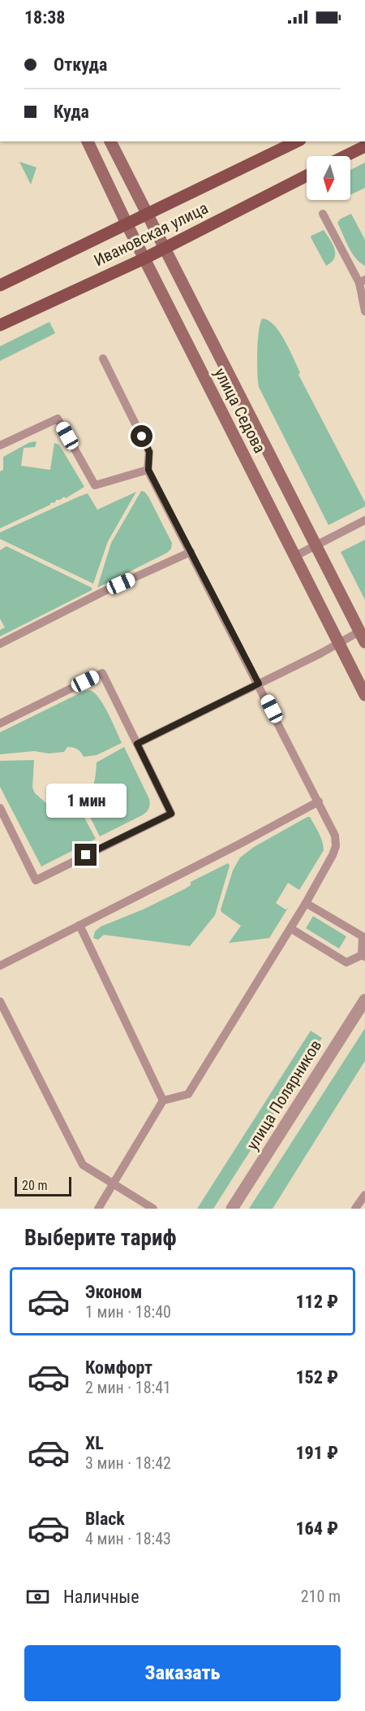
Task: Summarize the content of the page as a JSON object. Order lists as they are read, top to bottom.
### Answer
{
  "streets": {
    "main road": ["Ивановская улица", "улица Седова"],
    "street": ["улица Полярников"]
  },
  "crossings": [
    ["Ивановская улица", "улица Седова"]
  ],
  "scale_bar": "20 m",
  "north": "bottom",
  "page": {
    "status": "18:38",
    "banner": ["Откуда", "Куда"],
    "bubble": "1 мин",
    "scale": "20 m",
    "heading": "Выберите тариф",
    "list": [
      {
        "name": "Эконом",
        "note": "1 мин · 18:40",
        "value": "112 ₽"
      },
      {
        "name": "Комфорт",
        "note": "2 мин · 18:41",
        "value": "152 ₽"
      },
      {
        "name": "XL",
        "note": "3 мин · 18:42",
        "value": "191 ₽"
      },
      {
        "name": "Black",
        "note": "4 мин · 18:43",
        "value": "164 ₽"
      }
    ],
    "pay": ["Наличные", "210 m"],
    "buttons": "Заказать"
  }
}
